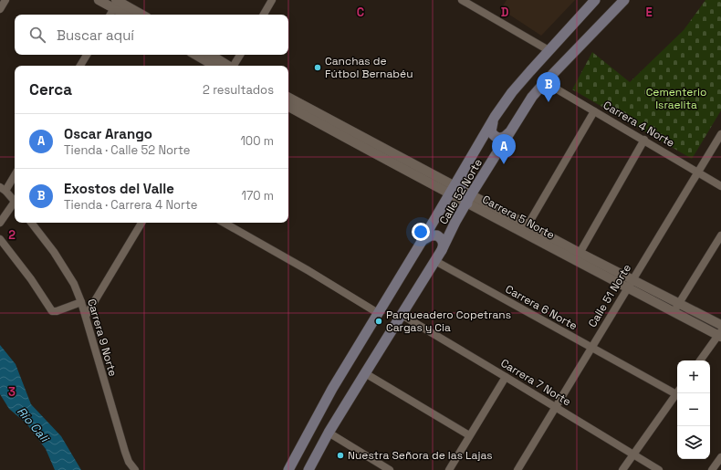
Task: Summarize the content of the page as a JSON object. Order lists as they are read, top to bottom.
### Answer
{
  "streets": {
    "main road": ["Calle 52 Norte"],
    "street": [
      "Carrera 4 Norte",
      "Carrera 5 Norte",
      "Calle 51 Norte",
      "Carrera 6 Norte",
      "Carrera 9 Norte",
      "Carrera 7 Norte"
    ]
  },
  "crossings": [
    ["Carrera 4 Norte", "Calle 52 Norte"],
    ["Carrera 4 Norte", "Calle 51 Norte"],
    ["Calle 52 Norte", "Carrera 5 Norte"],
    ["Calle 52 Norte", "Carrera 6 Norte"],
    ["Calle 52 Norte", "Carrera 7 Norte"],
    ["Carrera 5 Norte", "Calle 51 Norte"],
    ["Calle 51 Norte", "Carrera 6 Norte"],
    ["Calle 51 Norte", "Carrera 7 Norte"]
  ],
  "water": ["Río Cali"],
  "parks": ["Cementerio Israelita"],
  "places": ["Canchas de Fútbol Bernabéu", "Parqueadero Copetrans Cargas y Cia", "Nuestra Señora de las Lajas"],
  "page": {
    "search": "Buscar aquí",
    "heading": ["Cerca", "2 resultados"],
    "pins": ["B", "A"],
    "list": [
      {
        "mark": "A",
        "name": "Oscar Arango",
        "note": "Tienda · Calle 52 Norte",
        "value": "100 m"
      },
      {
        "mark": "B",
        "name": "Exostos del Valle",
        "note": "Tienda · Carrera 4 Norte",
        "value": "170 m"
      }
    ],
    "map_buttons": ["+", "−"]
  },
  "grid": {
    "columns": ["C", "D", "E"],
    "rows": ["2", "3"]
  }
}
